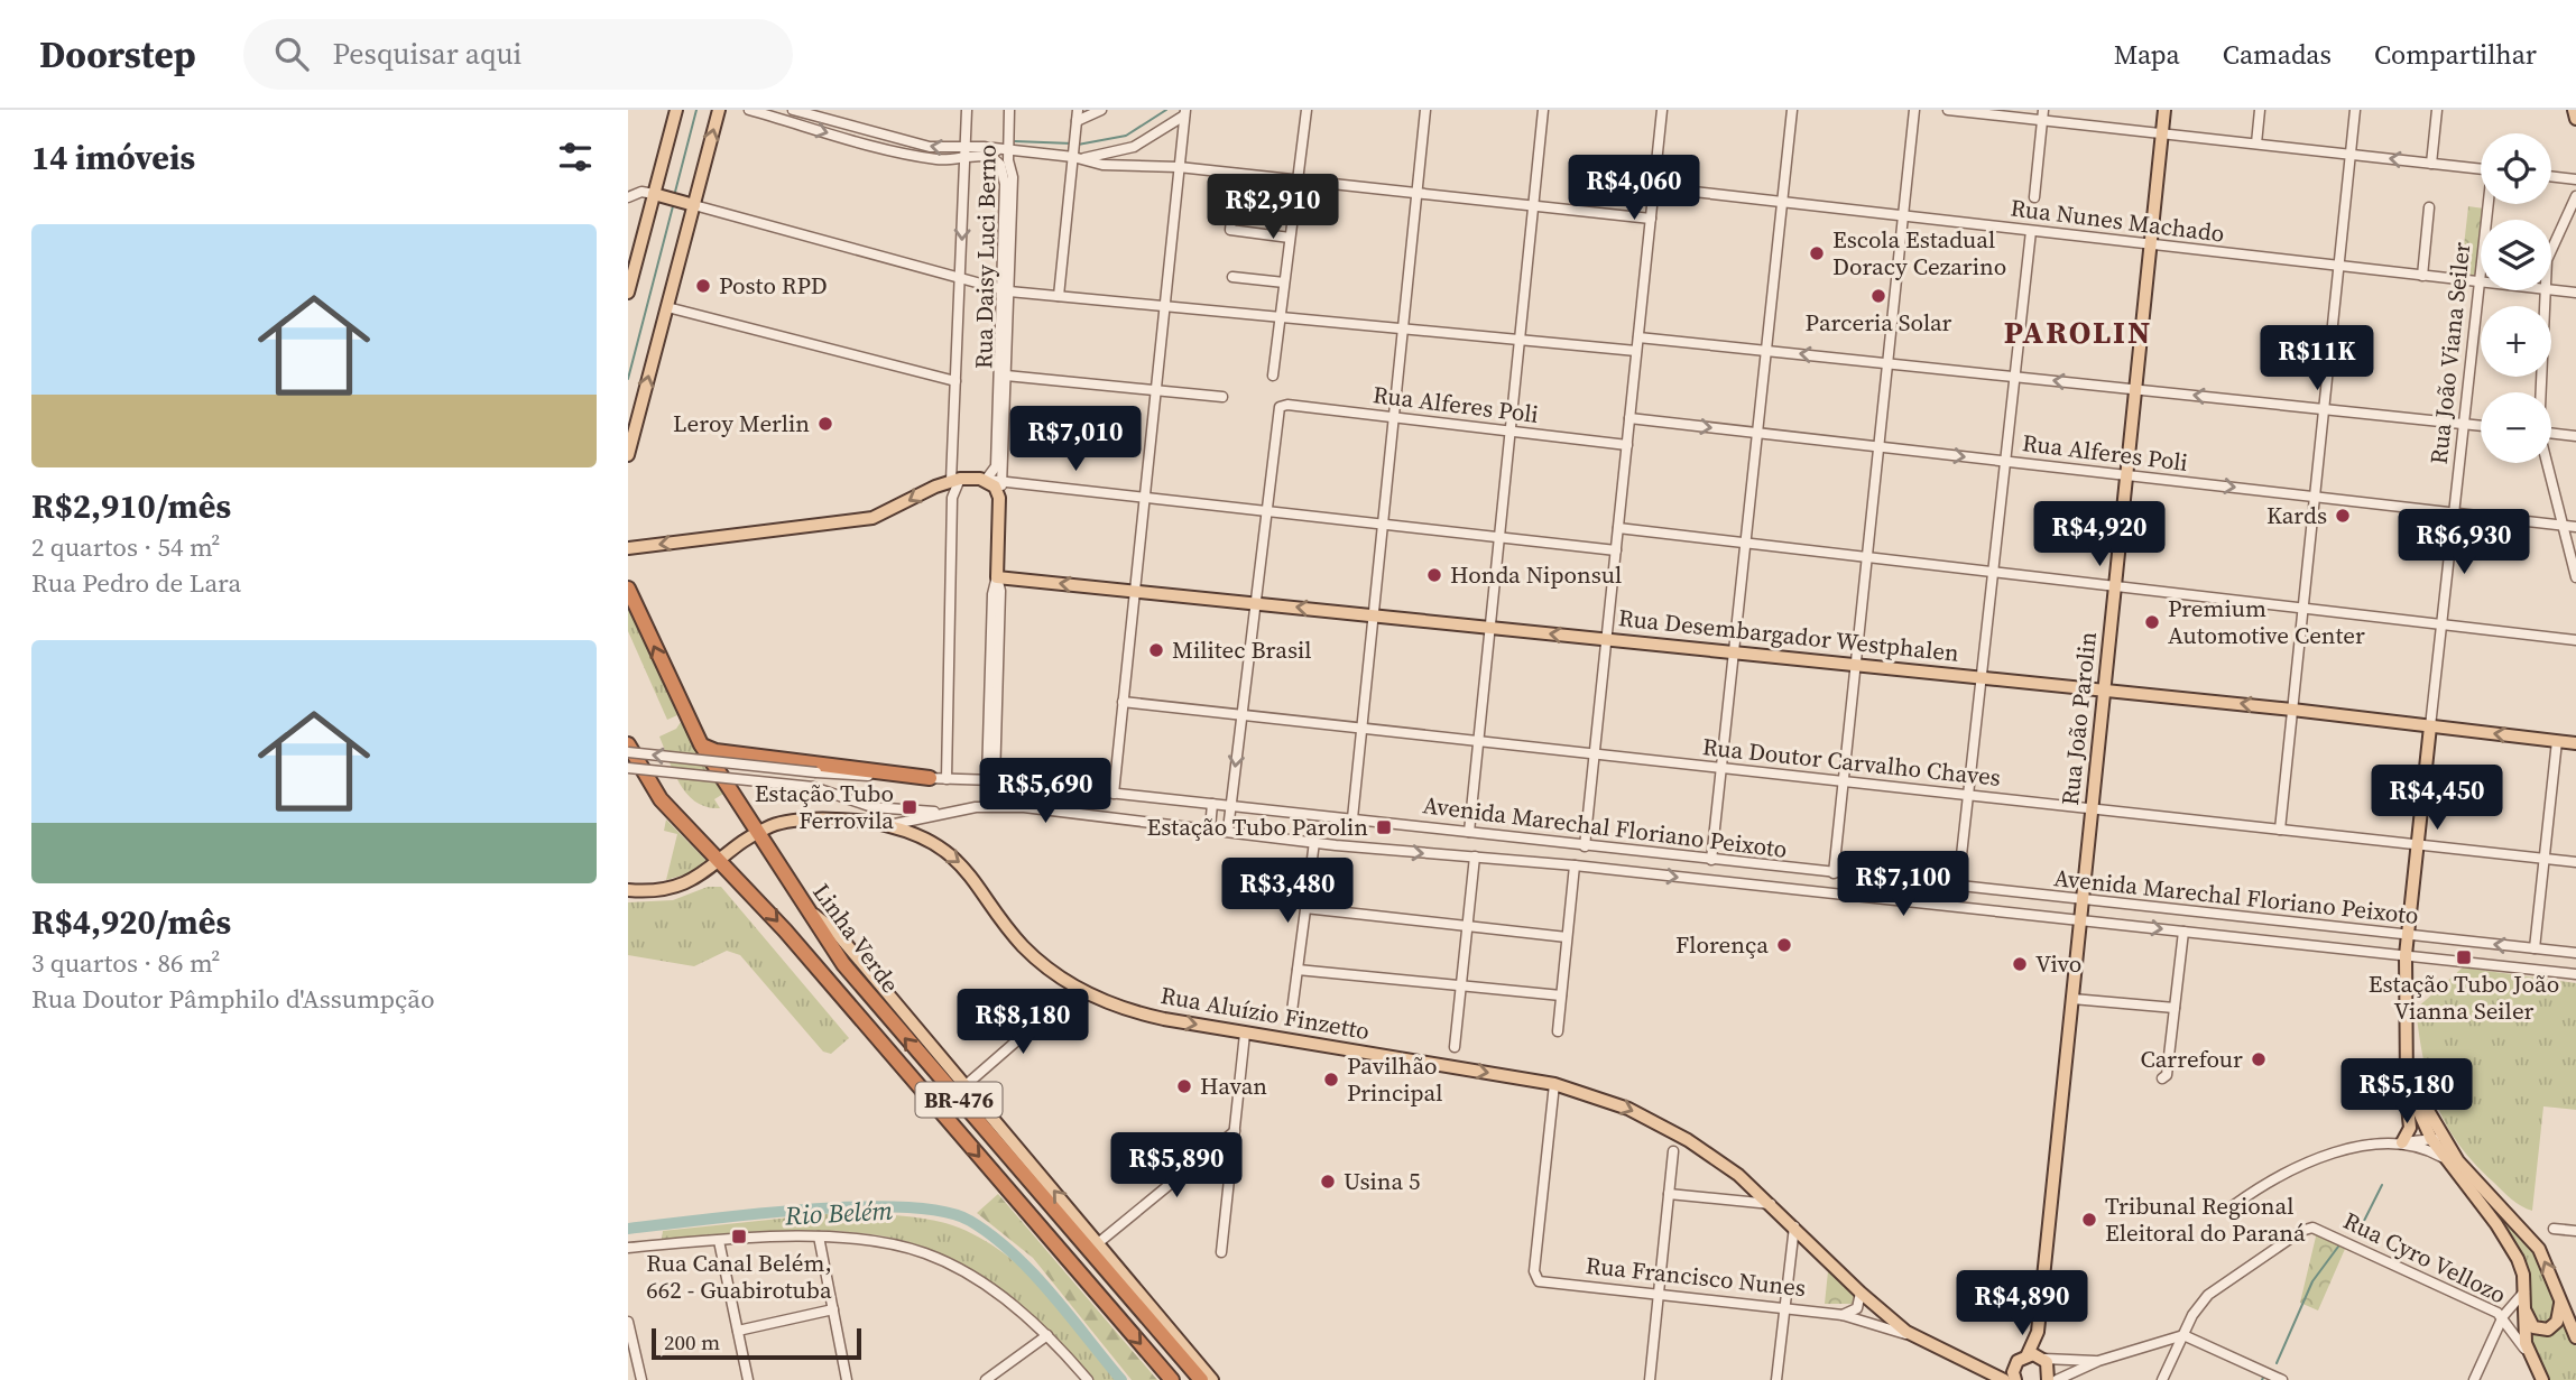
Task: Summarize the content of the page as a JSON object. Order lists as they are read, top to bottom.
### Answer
{
  "streets": {
    "highway": ["Linha Verde", "BR-476"],
    "main road": [
      "Rua Daisy Luci Berno",
      "Rua João Viana Seiler",
      "Rua Desembargador Westphalen",
      "Rua João Parolin",
      "Rua Aluízio Finzetto",
      "Rua Francisco Nunes"
    ],
    "street": [
      "Rua Nunes Machado",
      "Rua Alferes Poli",
      "Rua Doutor Carvalho Chaves",
      "Avenida Marechal Floriano Peixoto",
      "Rua Cyro Vellozo"
    ]
  },
  "crossings": [
    ["Rua Nunes Machado", "Rua João Viana Seiler"],
    ["Rua Nunes Machado", "Rua João Parolin"],
    ["Rua Daisy Luci Berno", "Rua Desembargador Westphalen"],
    ["Rua Daisy Luci Berno", "Avenida Marechal Floriano Peixoto"],
    ["Rua João Viana Seiler", "Rua Alferes Poli"],
    ["Rua João Viana Seiler", "Rua Desembargador Westphalen"],
    ["Rua João Viana Seiler", "Rua Doutor Carvalho Chaves"],
    ["Rua João Viana Seiler", "Avenida Marechal Floriano Peixoto"],
    ["Rua Alferes Poli", "Rua João Parolin"],
    ["Rua Desembargador Westphalen", "Rua João Parolin"],
    ["Rua João Parolin", "Rua Doutor Carvalho Chaves"],
    ["Rua João Parolin", "Avenida Marechal Floriano Peixoto"],
    ["Rua João Parolin", "Rua Francisco Nunes"],
    ["Avenida Marechal Floriano Peixoto", "Rua Aluízio Finzetto"],
    ["Linha Verde", "Rua Aluízio Finzetto"],
    ["Rua Aluízio Finzetto", "Rua Francisco Nunes"]
  ],
  "one_way": ["Rua Desembargador Westphalen", "Rua Aluízio Finzetto"],
  "districts": ["PAROLIN"],
  "water": ["Rio Belém"],
  "places": {
    "other": [
      "Escola Estadual Doracy Cezarino",
      "Posto RPD",
      "Parceria Solar",
      "Leroy Merlin",
      "Kards",
      "Honda Niponsul",
      "Premium Automotive Center",
      "Militec Brasil",
      "Florença",
      "Vivo",
      "Carrefour",
      "Pavilhão Principal",
      "Havan",
      "Usina 5",
      "Tribunal Regional Eleitoral do Paraná"
    ],
    "transit": [
      "Estação Tubo Ferrovila",
      "Estação Tubo Parolin",
      "Estação Tubo João Vianna Seiler",
      "Rua Canal Belém, 662 - Guabirotuba"
    ]
  },
  "scale_bar": "200 m",
  "page": {
    "header": "Doorstep",
    "search": "Pesquisar aqui",
    "nav": ["Mapa", "Camadas", "Compartilhar"],
    "heading": "14 imóveis",
    "map_buttons": ["+", "−"],
    "price": [
      "R$4,060",
      "R$2,910",
      "R$11K",
      "R$7,010",
      "R$4,920",
      "R$6,930",
      "R$5,690",
      "R$4,450",
      "R$7,100",
      "R$3,480",
      "R$8,180",
      "R$5,180",
      "R$5,890",
      "R$4,890"
    ],
    "list": [
      {
        "name": "R$2,910/mês",
        "note": "2 quartos · 54 m² · Rua Pedro de Lara"
      },
      {
        "name": "R$4,920/mês",
        "note": "3 quartos · 86 m² · Rua Doutor Pâmphilo d'Assumpção"
      }
    ],
    "scale": "200 m"
  }
}
